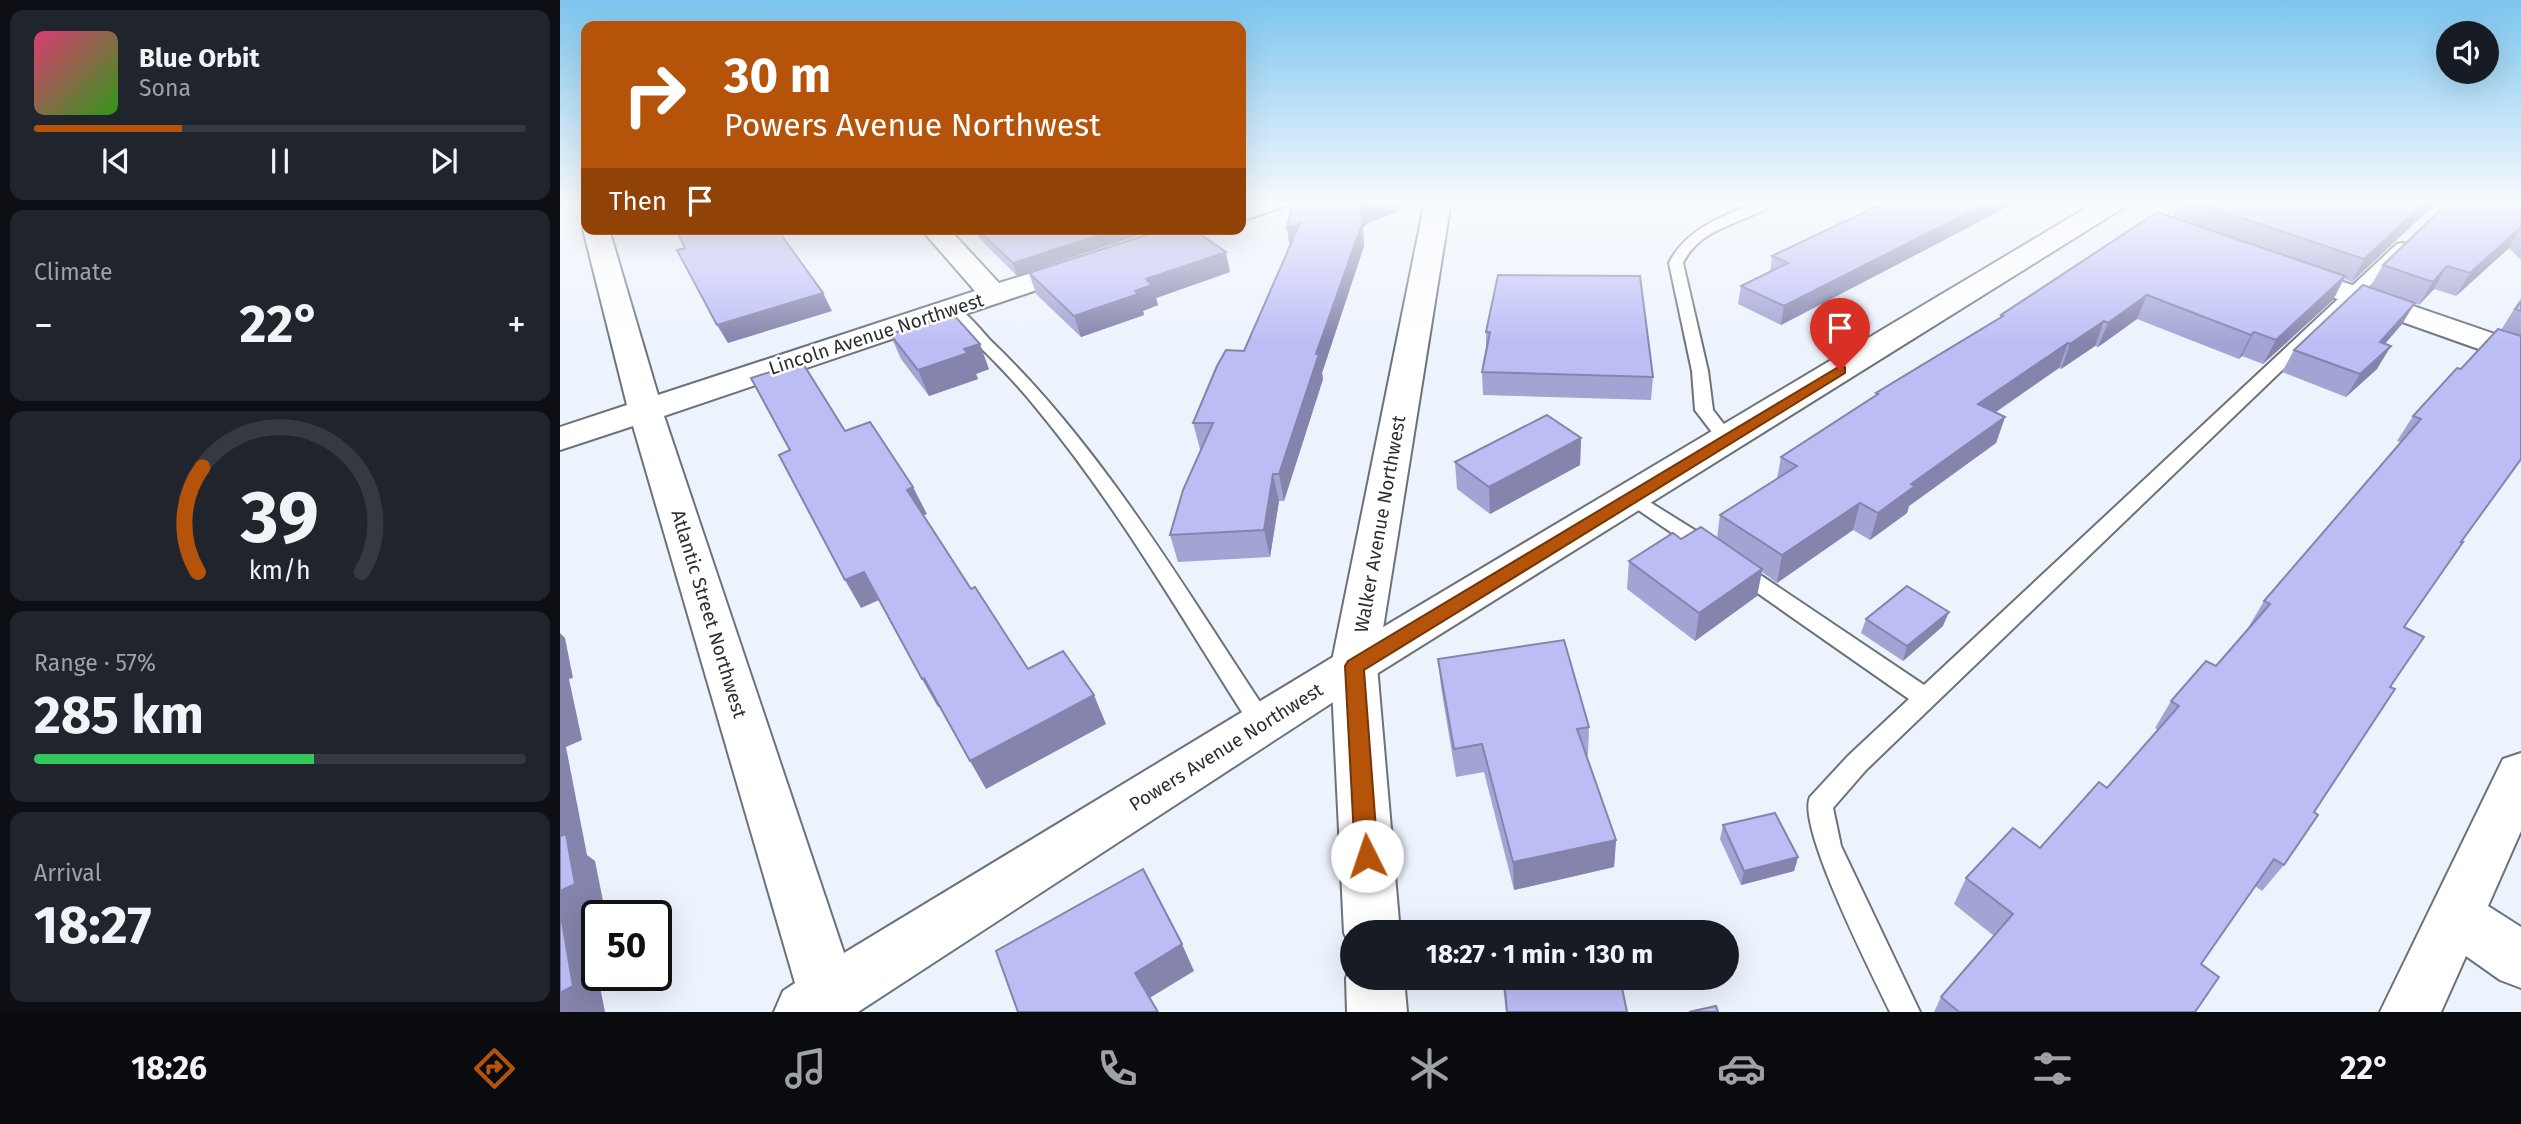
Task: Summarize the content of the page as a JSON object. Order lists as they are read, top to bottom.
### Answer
{
  "streets": {
    "street": [
      "Lincoln Avenue Northwest",
      "Walker Avenue Northwest",
      "Atlantic Street Northwest",
      "Powers Avenue Northwest"
    ]
  },
  "crossings": [
    ["Lincoln Avenue Northwest", "Atlantic Street Northwest"],
    ["Walker Avenue Northwest", "Powers Avenue Northwest"],
    ["Atlantic Street Northwest", "Powers Avenue Northwest"]
  ],
  "page": {
    "turn": ["30 m", "Powers Avenue Northwest"],
    "song": ["Blue Orbit", "Sona"],
    "then": "Then",
    "tile": [
      "Climate",
      ["Range · 57%", "285 km"],
      ["Arrival", "18:27"]
    ],
    "heat": ["−", "22°", "+"],
    "limit": "50",
    "trip": "18:27 · 1 min · 130 m",
    "tabs": ["18:26", "22°"],
    "gauge": ["39", "km/h"]
  }
}
